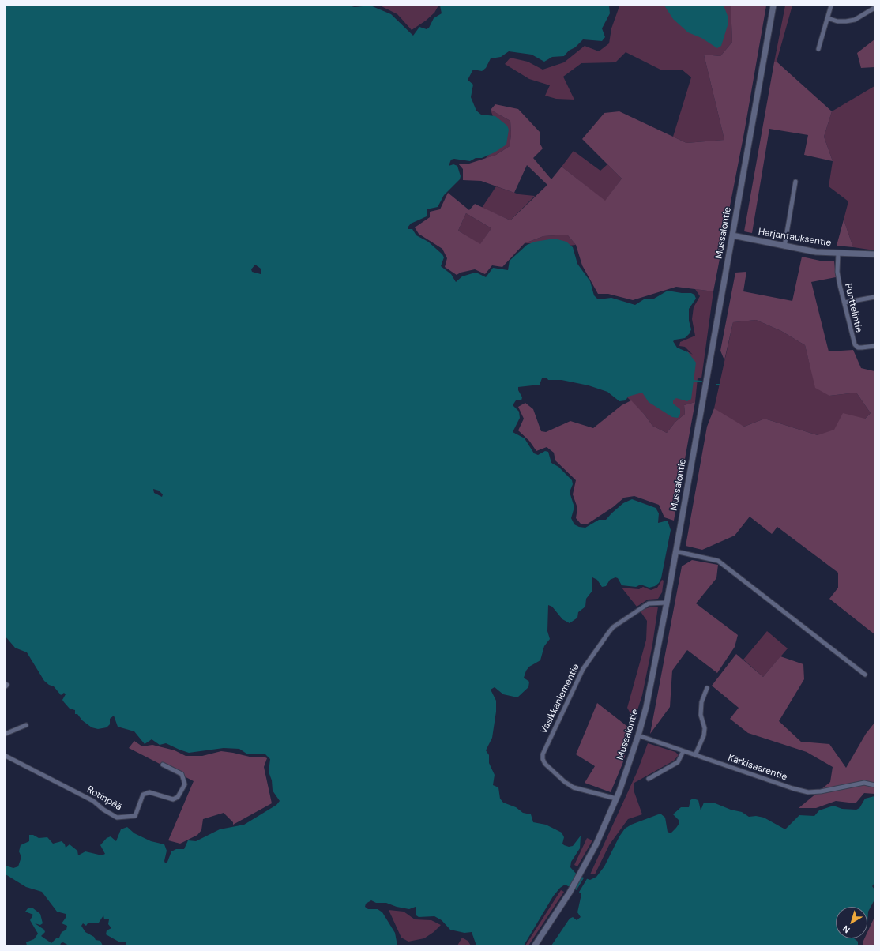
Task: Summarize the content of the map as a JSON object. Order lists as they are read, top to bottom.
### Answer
{
  "streets": {
    "main road": ["Mussalontie", "Harjantauksentie"],
    "street": [
      "Punttelintie",
      "Vasikkaniementie",
      "Kärkisaarentie",
      "Rotinpää"
    ]
  },
  "crossings": [
    ["Mussalontie", "Harjantauksentie"],
    ["Mussalontie", "Vasikkaniementie"],
    ["Mussalontie", "Kärkisaarentie"],
    ["Harjantauksentie", "Punttelintie"]
  ],
  "north": "bottom left"
}
